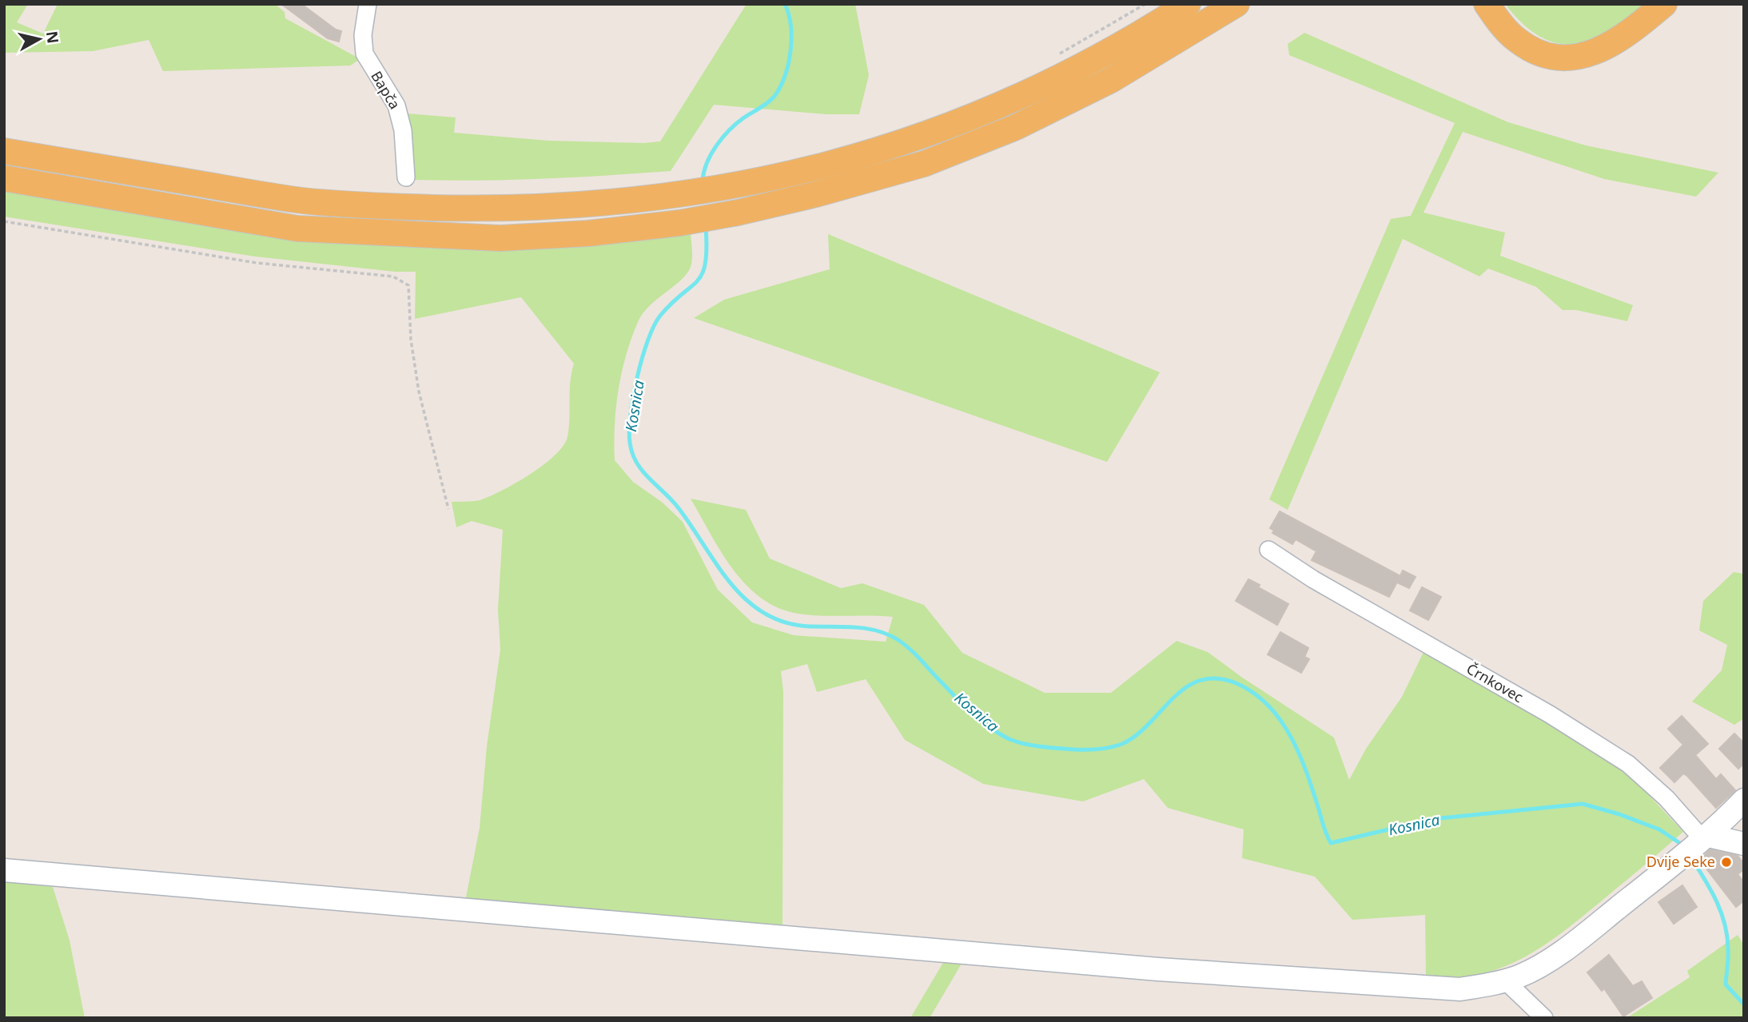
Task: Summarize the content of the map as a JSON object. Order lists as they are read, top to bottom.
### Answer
{
  "streets": {
    "street": ["Bapča", "Črnkovec"]
  },
  "water": ["Kosnica"],
  "places": ["Dvije Seke"],
  "north": "right"
}
